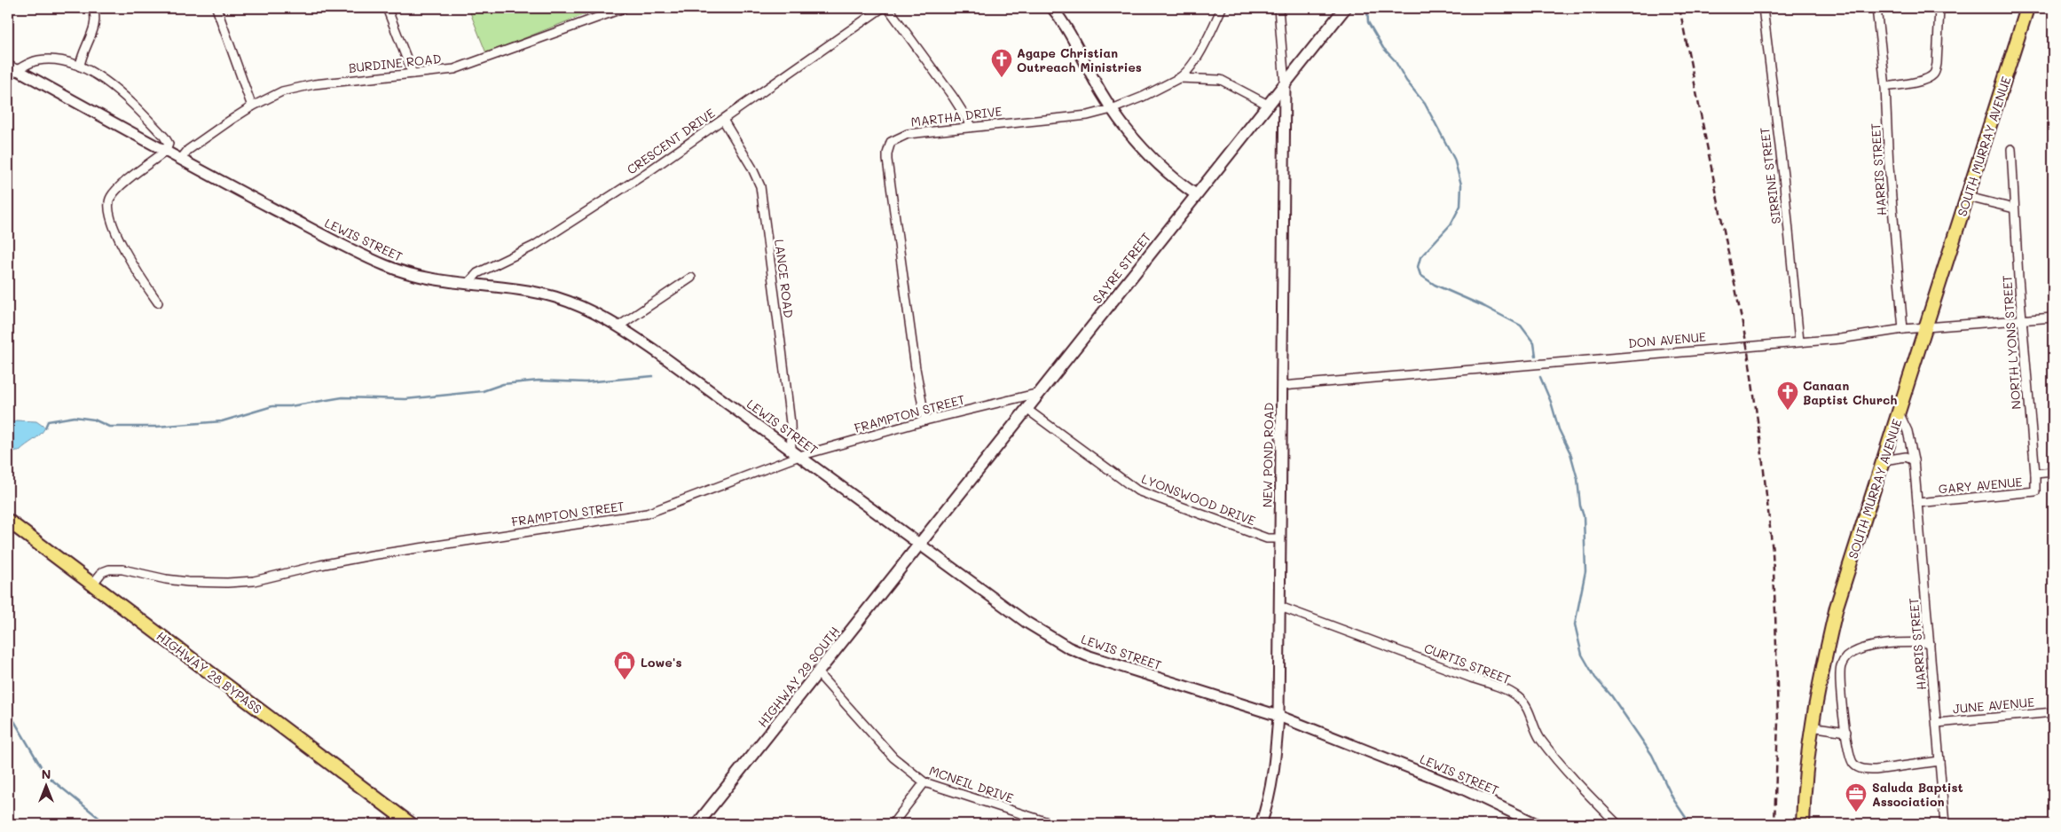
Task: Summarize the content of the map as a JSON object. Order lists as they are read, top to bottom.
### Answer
{
  "streets": {
    "main road": [
      "SOUTH MURRAY AVENUE",
      "SAYRE STREET",
      "HIGHWAY 28 BYPASS",
      "HIGHWAY 29 SOUTH"
    ],
    "street": [
      "BURDINE ROAD",
      "MARTHA DRIVE",
      "CRESCENT DRIVE",
      "HARRIS STREET",
      "SIRRINE STREET",
      "LEWIS STREET",
      "LANCE ROAD",
      "DON AVENUE",
      "NORTH LYONS STREET",
      "FRAMPTON STREET",
      "NEW POND ROAD",
      "GARY AVENUE",
      "LYONSWOOD DRIVE",
      "CURTIS STREET",
      "JUNE AVENUE",
      "MCNEIL DRIVE"
    ]
  },
  "crossings": [
    ["BURDINE ROAD", "LEWIS STREET"],
    ["MARTHA DRIVE", "FRAMPTON STREET"],
    ["CRESCENT DRIVE", "LEWIS STREET"],
    ["CRESCENT DRIVE", "LANCE ROAD"],
    ["SOUTH MURRAY AVENUE", "HARRIS STREET"],
    ["SOUTH MURRAY AVENUE", "DON AVENUE"],
    ["HARRIS STREET", "DON AVENUE"],
    ["HARRIS STREET", "GARY AVENUE"],
    ["HARRIS STREET", "JUNE AVENUE"],
    ["SIRRINE STREET", "DON AVENUE"],
    ["LEWIS STREET", "SAYRE STREET"],
    ["LEWIS STREET", "LANCE ROAD"],
    ["LEWIS STREET", "FRAMPTON STREET"],
    ["LEWIS STREET", "NEW POND ROAD"],
    ["LEWIS STREET", "HIGHWAY 29 SOUTH"],
    ["SAYRE STREET", "FRAMPTON STREET"],
    ["SAYRE STREET", "NEW POND ROAD"],
    ["SAYRE STREET", "LYONSWOOD DRIVE"],
    ["SAYRE STREET", "HIGHWAY 29 SOUTH"],
    ["DON AVENUE", "NORTH LYONS STREET"],
    ["DON AVENUE", "NEW POND ROAD"],
    ["NORTH LYONS STREET", "GARY AVENUE"],
    ["FRAMPTON STREET", "HIGHWAY 28 BYPASS"],
    ["NEW POND ROAD", "LYONSWOOD DRIVE"],
    ["NEW POND ROAD", "CURTIS STREET"],
    ["HIGHWAY 29 SOUTH", "MCNEIL DRIVE"]
  ],
  "places": {
    "church": ["Agape Christian Outreach Ministries", "Canaan Baptist Church"],
    "shop": ["Lowe's"],
    "office": ["Saluda Baptist Association"]
  },
  "north": "top"
}
